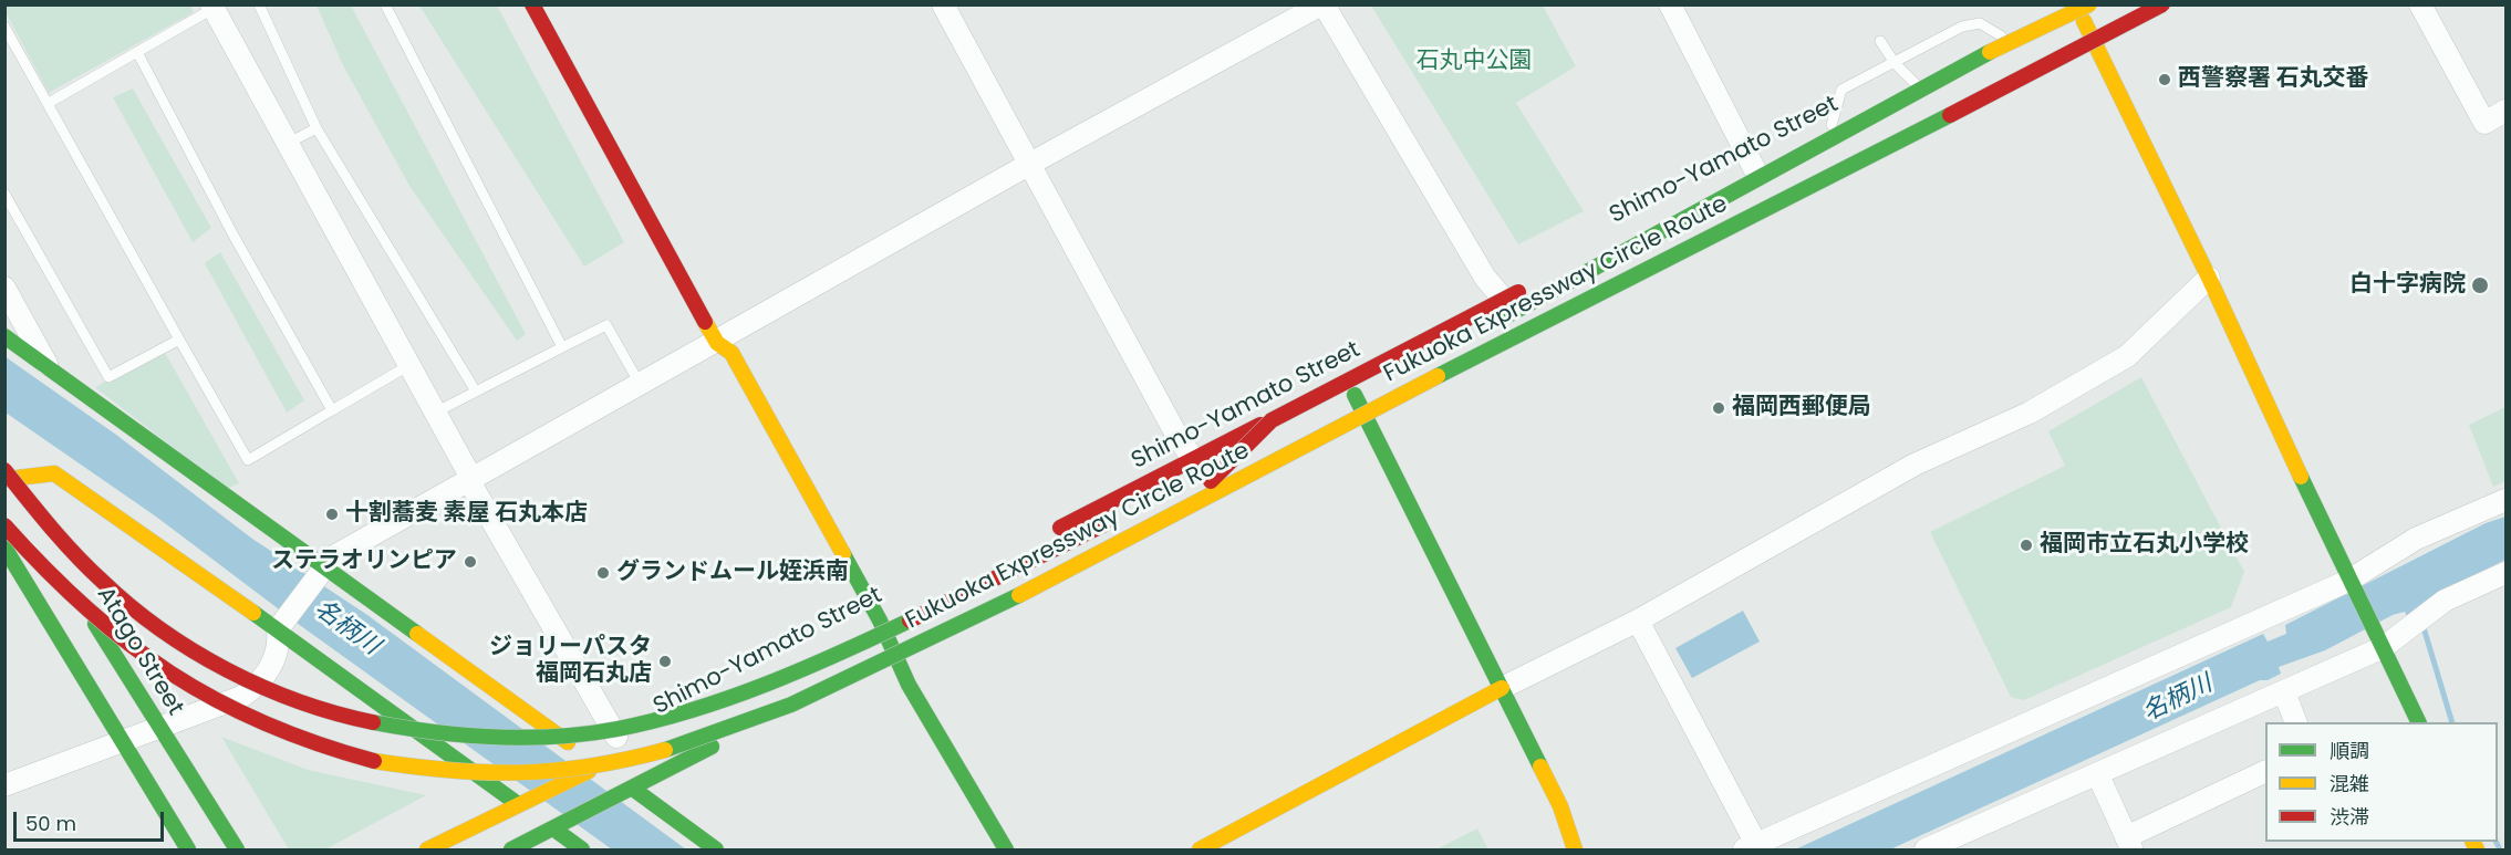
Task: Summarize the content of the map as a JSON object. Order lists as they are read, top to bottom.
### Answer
{
  "streets": {
    "main road": ["Shimo-Yamato Street", "Fukuoka Expressway Circle Route", "Atago Street"]
  },
  "crossings": [
    ["Shimo-Yamato Street", "Fukuoka Expressway Circle Route"],
    ["Fukuoka Expressway Circle Route", "Atago Street"]
  ],
  "water": ["名柄川"],
  "parks": ["石丸中公園"],
  "places": [
    "西警察署 石丸交番",
    "白十字病院",
    "福岡西郵便局",
    "十割蕎麦 素屋 石丸本店",
    "福岡市立石丸小学校",
    "ステラオリンピア",
    "グランドムール姪浜南",
    "ジョリーパスタ 福岡石丸店"
  ],
  "legend": ["順調", "混雑", "渋滞"],
  "scale_bar": "50 m"
}
